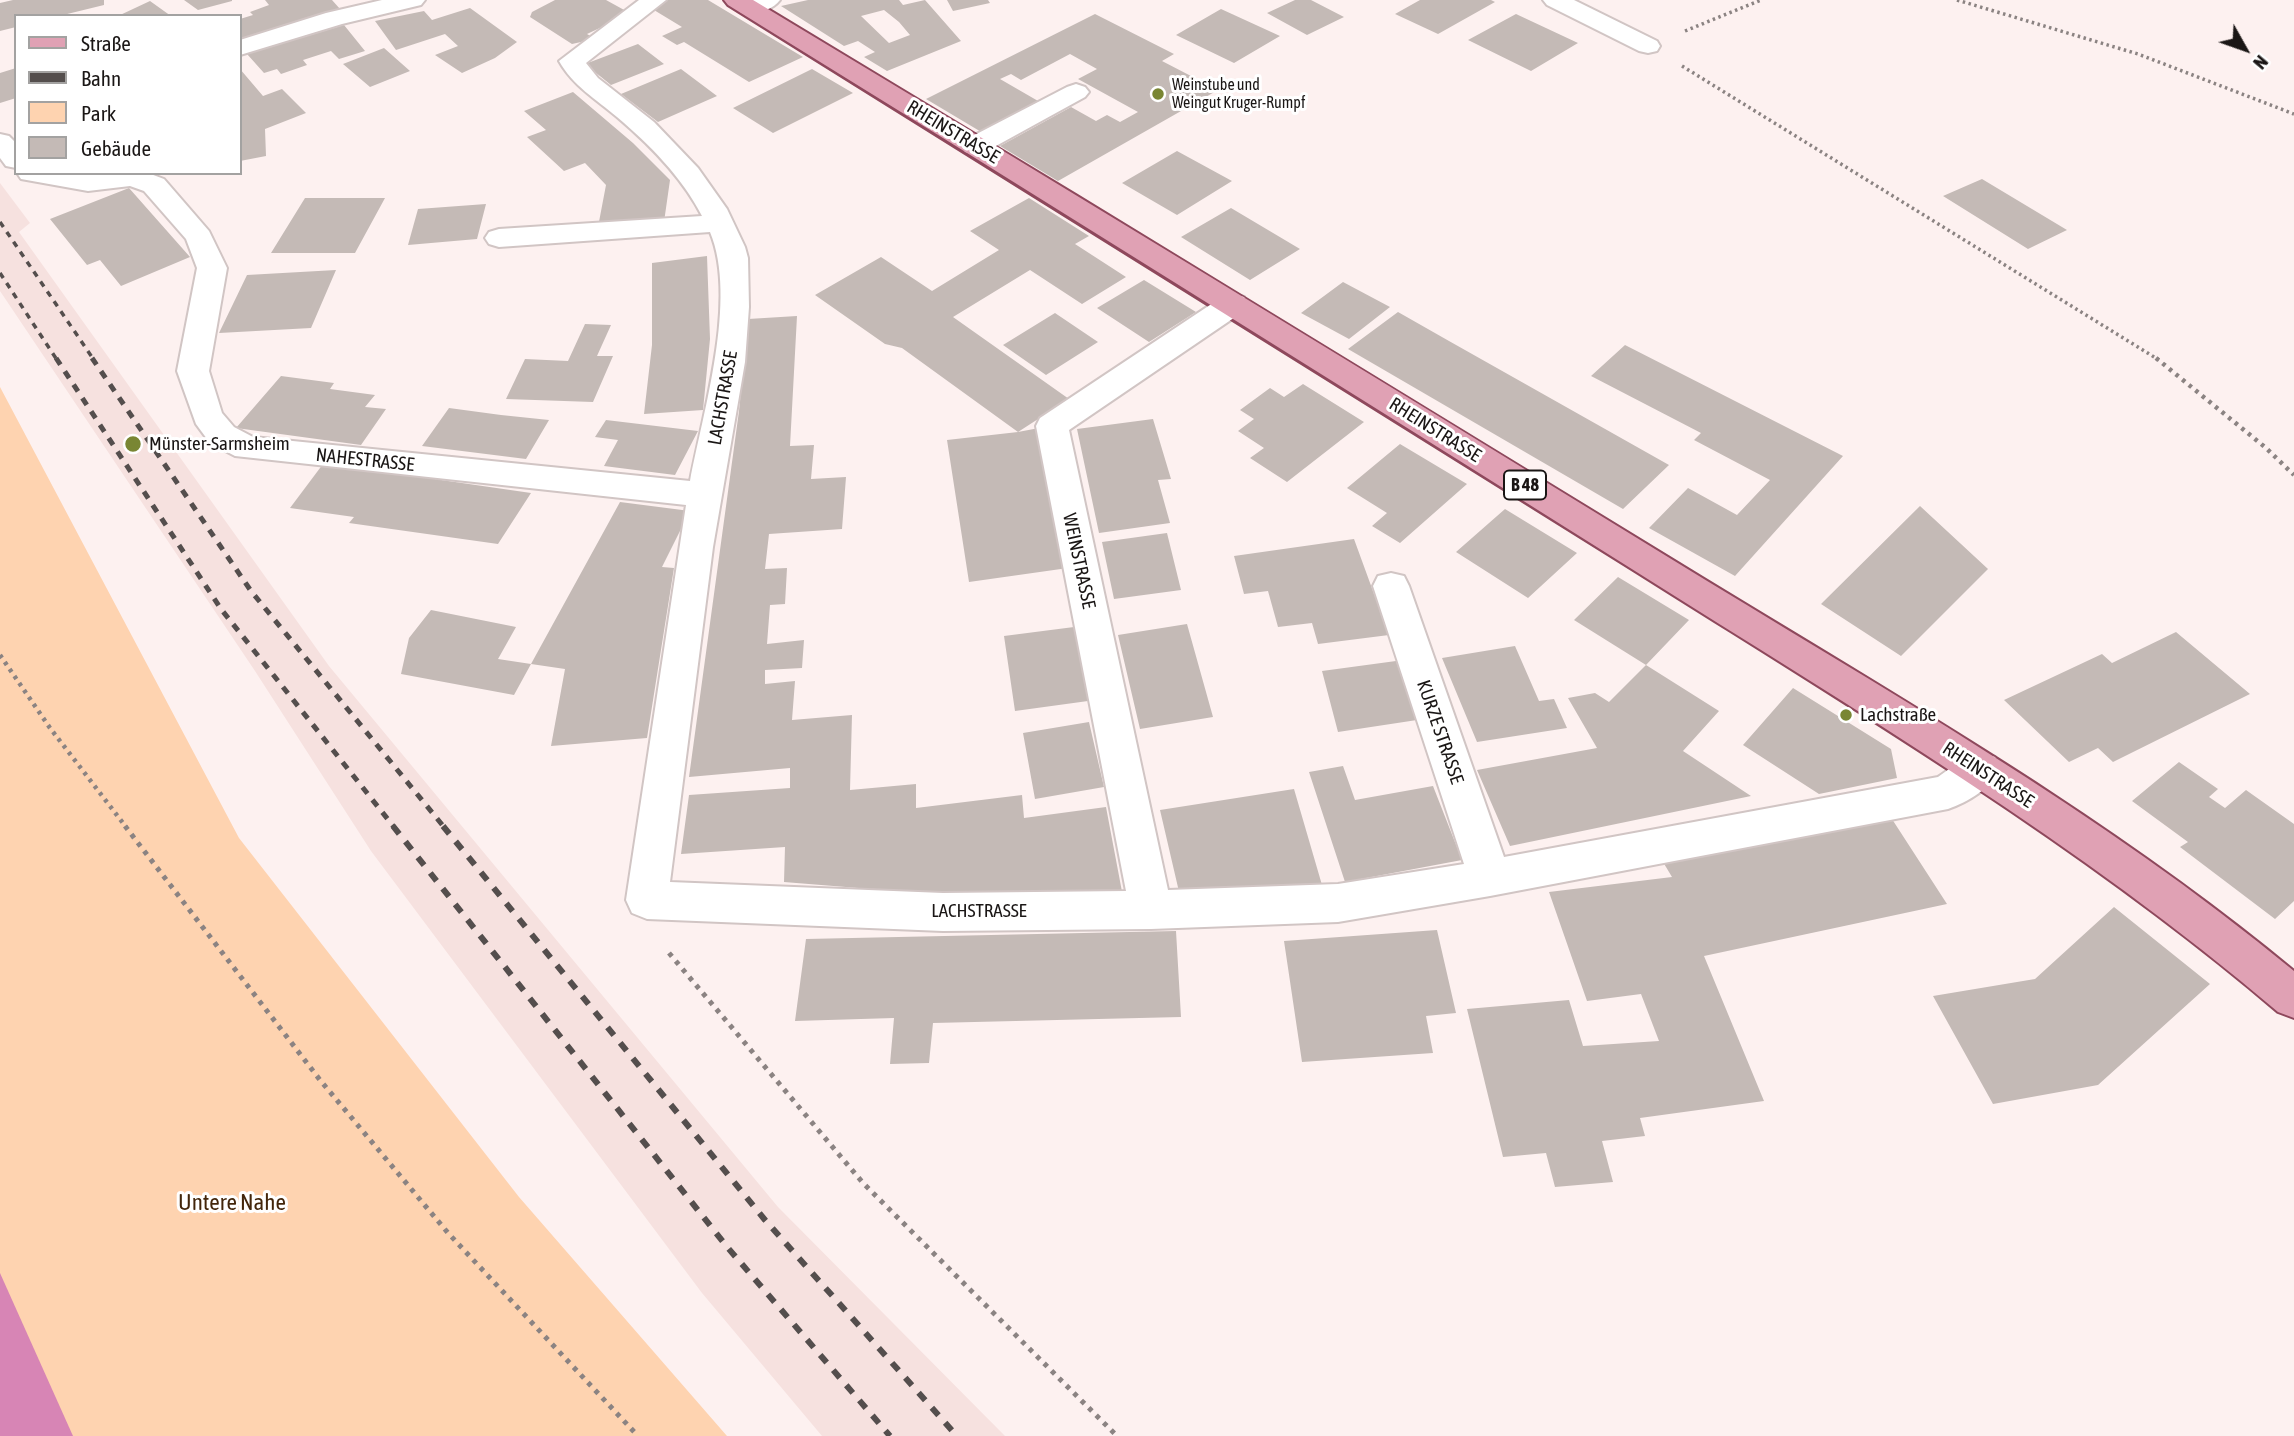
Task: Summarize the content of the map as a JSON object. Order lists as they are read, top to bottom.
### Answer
{
  "streets": {
    "main road": ["RHEINSTRASSE", "B 48"],
    "street": [
      "LACHSTRASSE",
      "NAHESTRASSE",
      "WEINSTRASSE",
      "KURZE STRASSE"
    ]
  },
  "crossings": [
    ["RHEINSTRASSE", "LACHSTRASSE"],
    ["RHEINSTRASSE", "WEINSTRASSE"],
    ["LACHSTRASSE", "NAHESTRASSE"],
    ["LACHSTRASSE", "WEINSTRASSE"],
    ["LACHSTRASSE", "KURZE STRASSE"]
  ],
  "parks": ["Untere Nahe"],
  "places": ["Weinstube und Weingut Kruger-Rumpf", "Münster-Sarmsheim", "Lachstraße"],
  "legend": [
    "Straße",
    "Bahn",
    "Park",
    "Gebäude"
  ],
  "north": "bottom right"
}
